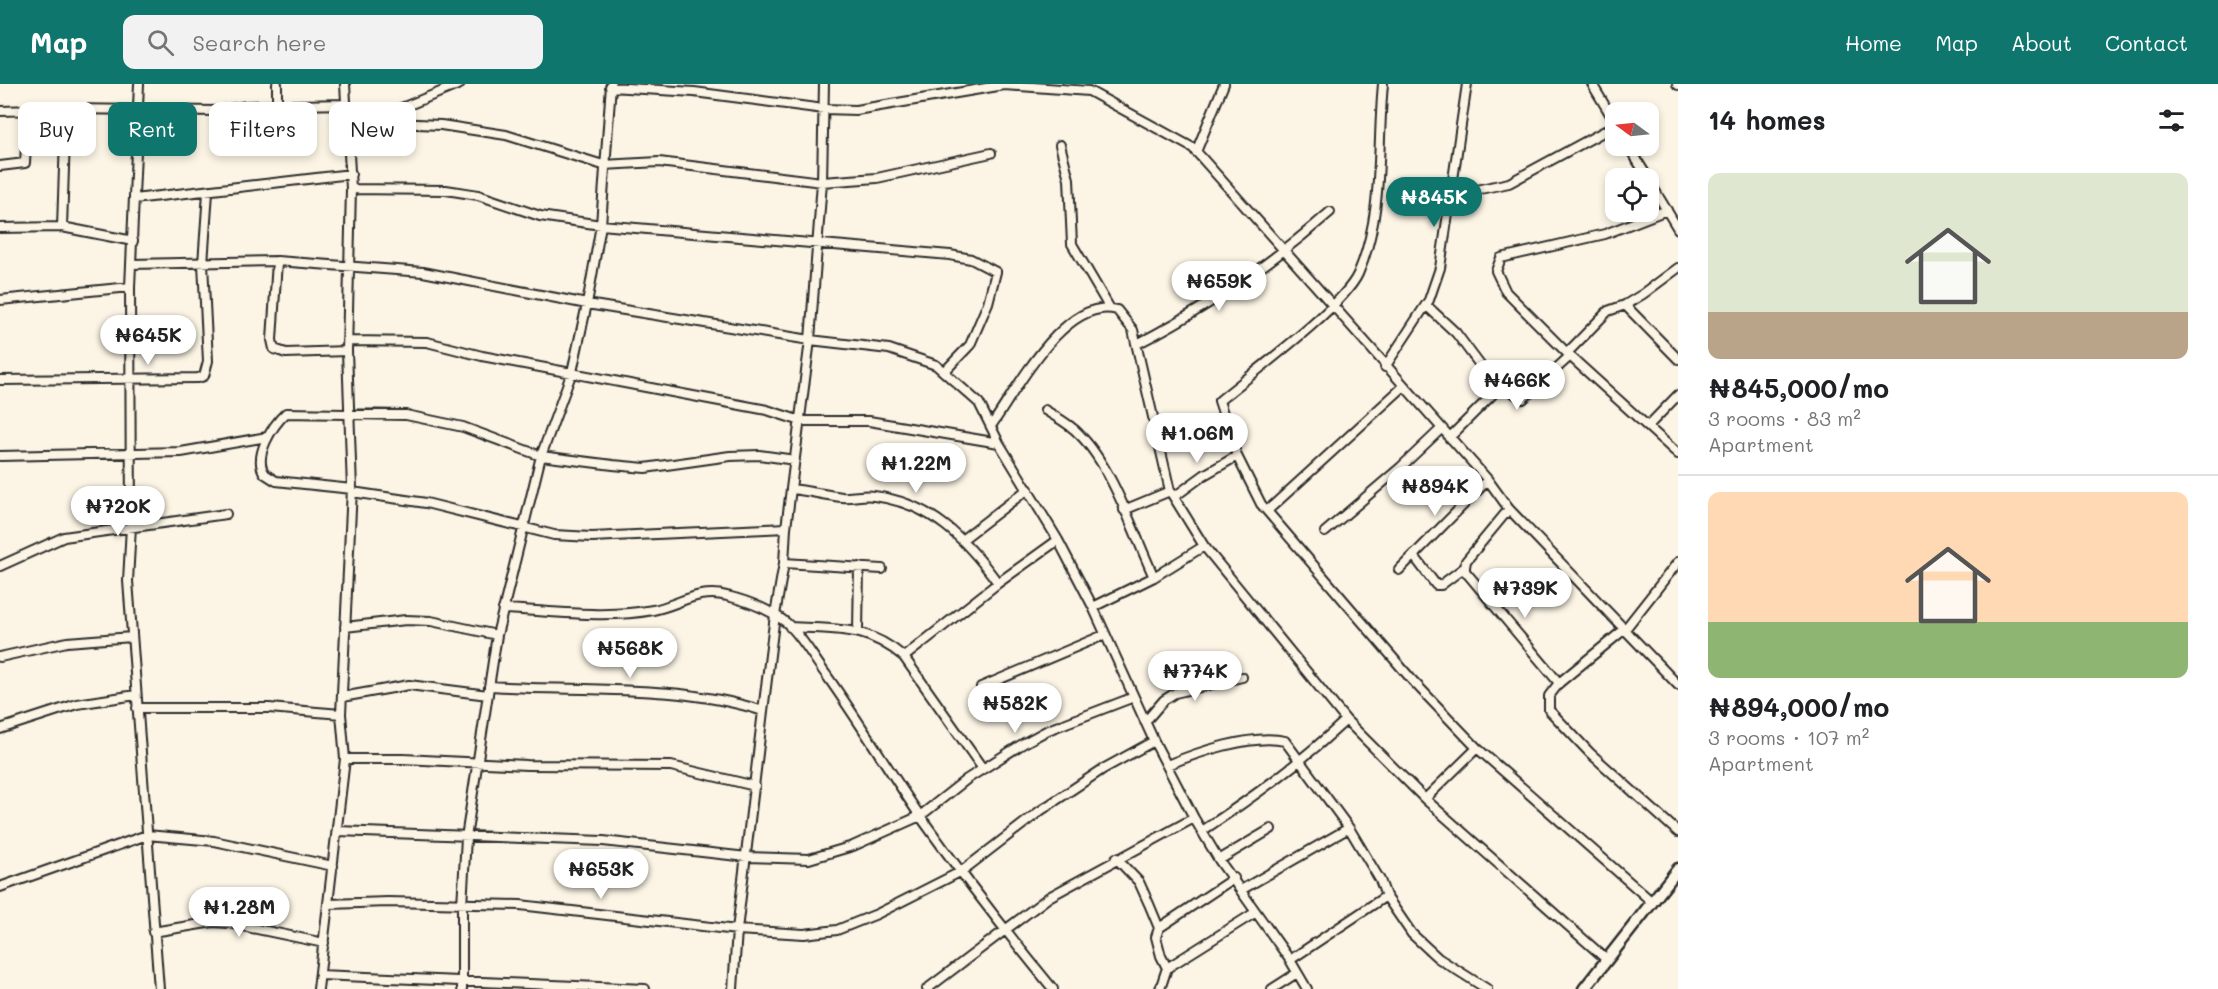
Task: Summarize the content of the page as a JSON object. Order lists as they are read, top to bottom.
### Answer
{
  "north": "left",
  "page": {
    "header": "Map",
    "search": "Search here",
    "nav": [
      "Home",
      "Map",
      "About",
      "Contact"
    ],
    "heading": "14 homes",
    "chip": [
      "Buy",
      "Rent",
      "Filters",
      "New"
    ],
    "list": [
      {
        "name": "₦845,000/mo",
        "note": "3 rooms · 83 m² · Apartment"
      },
      {
        "name": "₦894,000/mo",
        "note": "3 rooms · 107 m² · Apartment"
      }
    ],
    "price": [
      "₦845K",
      "₦659K",
      "₦645K",
      "₦466K",
      "₦1.06M",
      "₦1.22M",
      "₦894K",
      "₦720K",
      "₦739K",
      "₦568K",
      "₦774K",
      "₦582K",
      "₦653K",
      "₦1.28M"
    ]
  }
}
